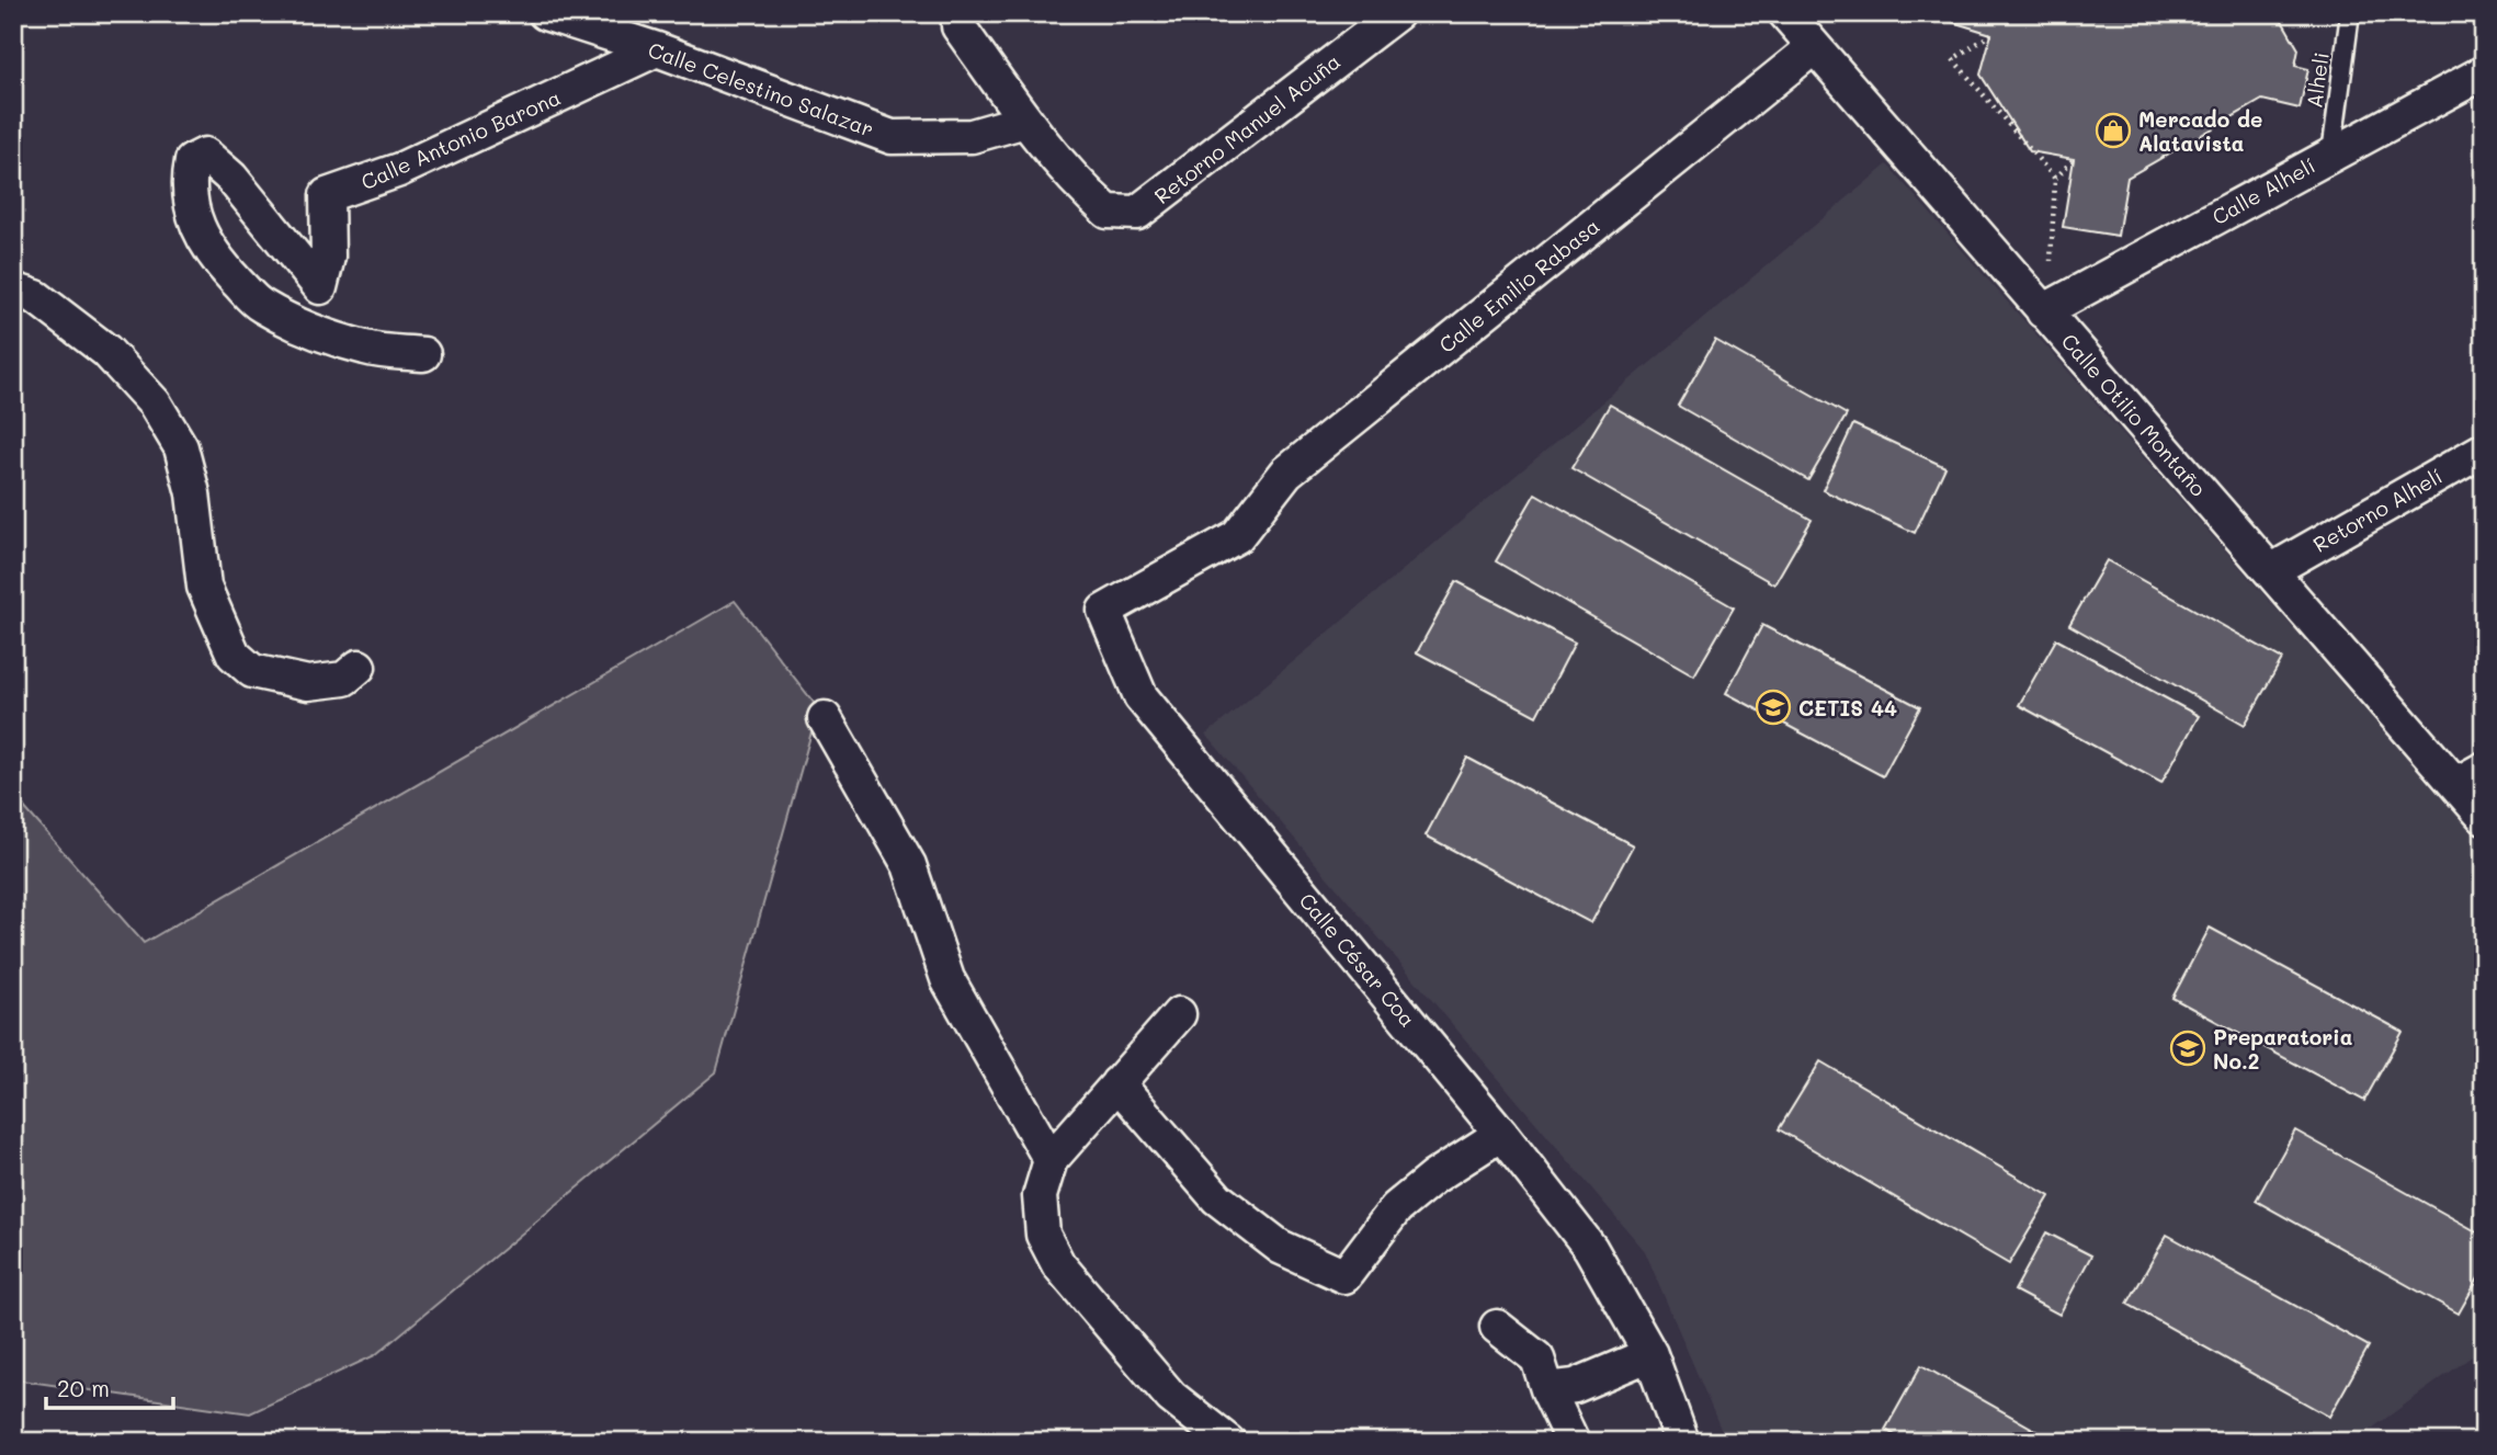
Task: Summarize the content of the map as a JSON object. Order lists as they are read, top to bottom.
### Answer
{
  "streets": {
    "street": [
      "Calle Celestino Salazar",
      "Retorno Manuel Acuña",
      "Calle Antonio Barona",
      "Calle Alhelí",
      "Calle Emilio Rabasa",
      "Calle Otilio Montaño",
      "Retorno Alhelí",
      "Calle César Coa"
    ],
    "lane": ["Alheli"]
  },
  "crossings": [
    ["Alheli", "Calle Alhelí"],
    ["Calle Celestino Salazar", "Retorno Manuel Acuña"],
    ["Calle Celestino Salazar", "Calle Antonio Barona"],
    ["Calle Alhelí", "Calle Otilio Montaño"],
    ["Calle Emilio Rabasa", "Calle Otilio Montaño"],
    ["Calle Emilio Rabasa", "Calle César Coa"],
    ["Calle Otilio Montaño", "Retorno Alhelí"]
  ],
  "places": {
    "shop": ["Mercado de Alatavista"],
    "school or university": ["CETIS 44", "Preparatoria No.2"]
  },
  "scale_bar": "20 m"
}
